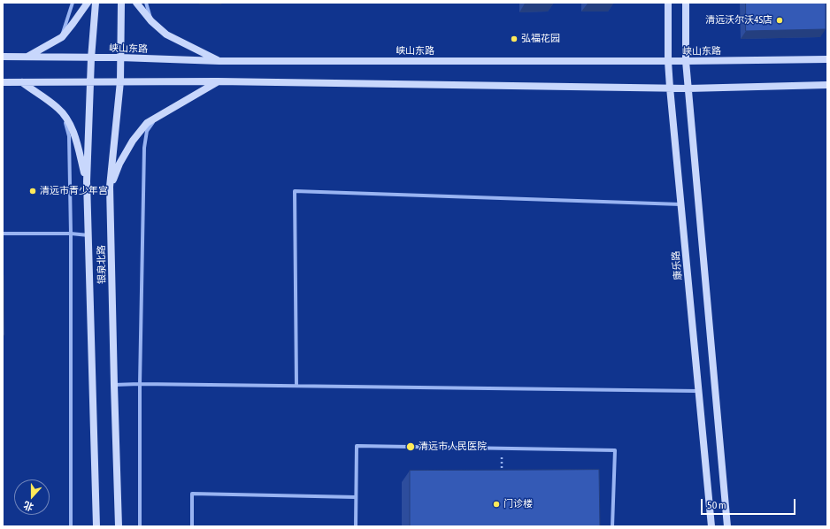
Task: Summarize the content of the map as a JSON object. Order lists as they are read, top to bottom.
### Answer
{
  "streets": {
    "street": ["峡山东路", "银泉北路", "康乐路"]
  },
  "crossings": [
    ["峡山东路", "银泉北路"],
    ["峡山东路", "康乐路"]
  ],
  "places": [
    "清远沃尔沃4S店",
    "弘福花园",
    "清远市青少年宫",
    "清远市人民医院",
    "门诊楼"
  ],
  "scale_bar": "50 m",
  "north": "bottom"
}
